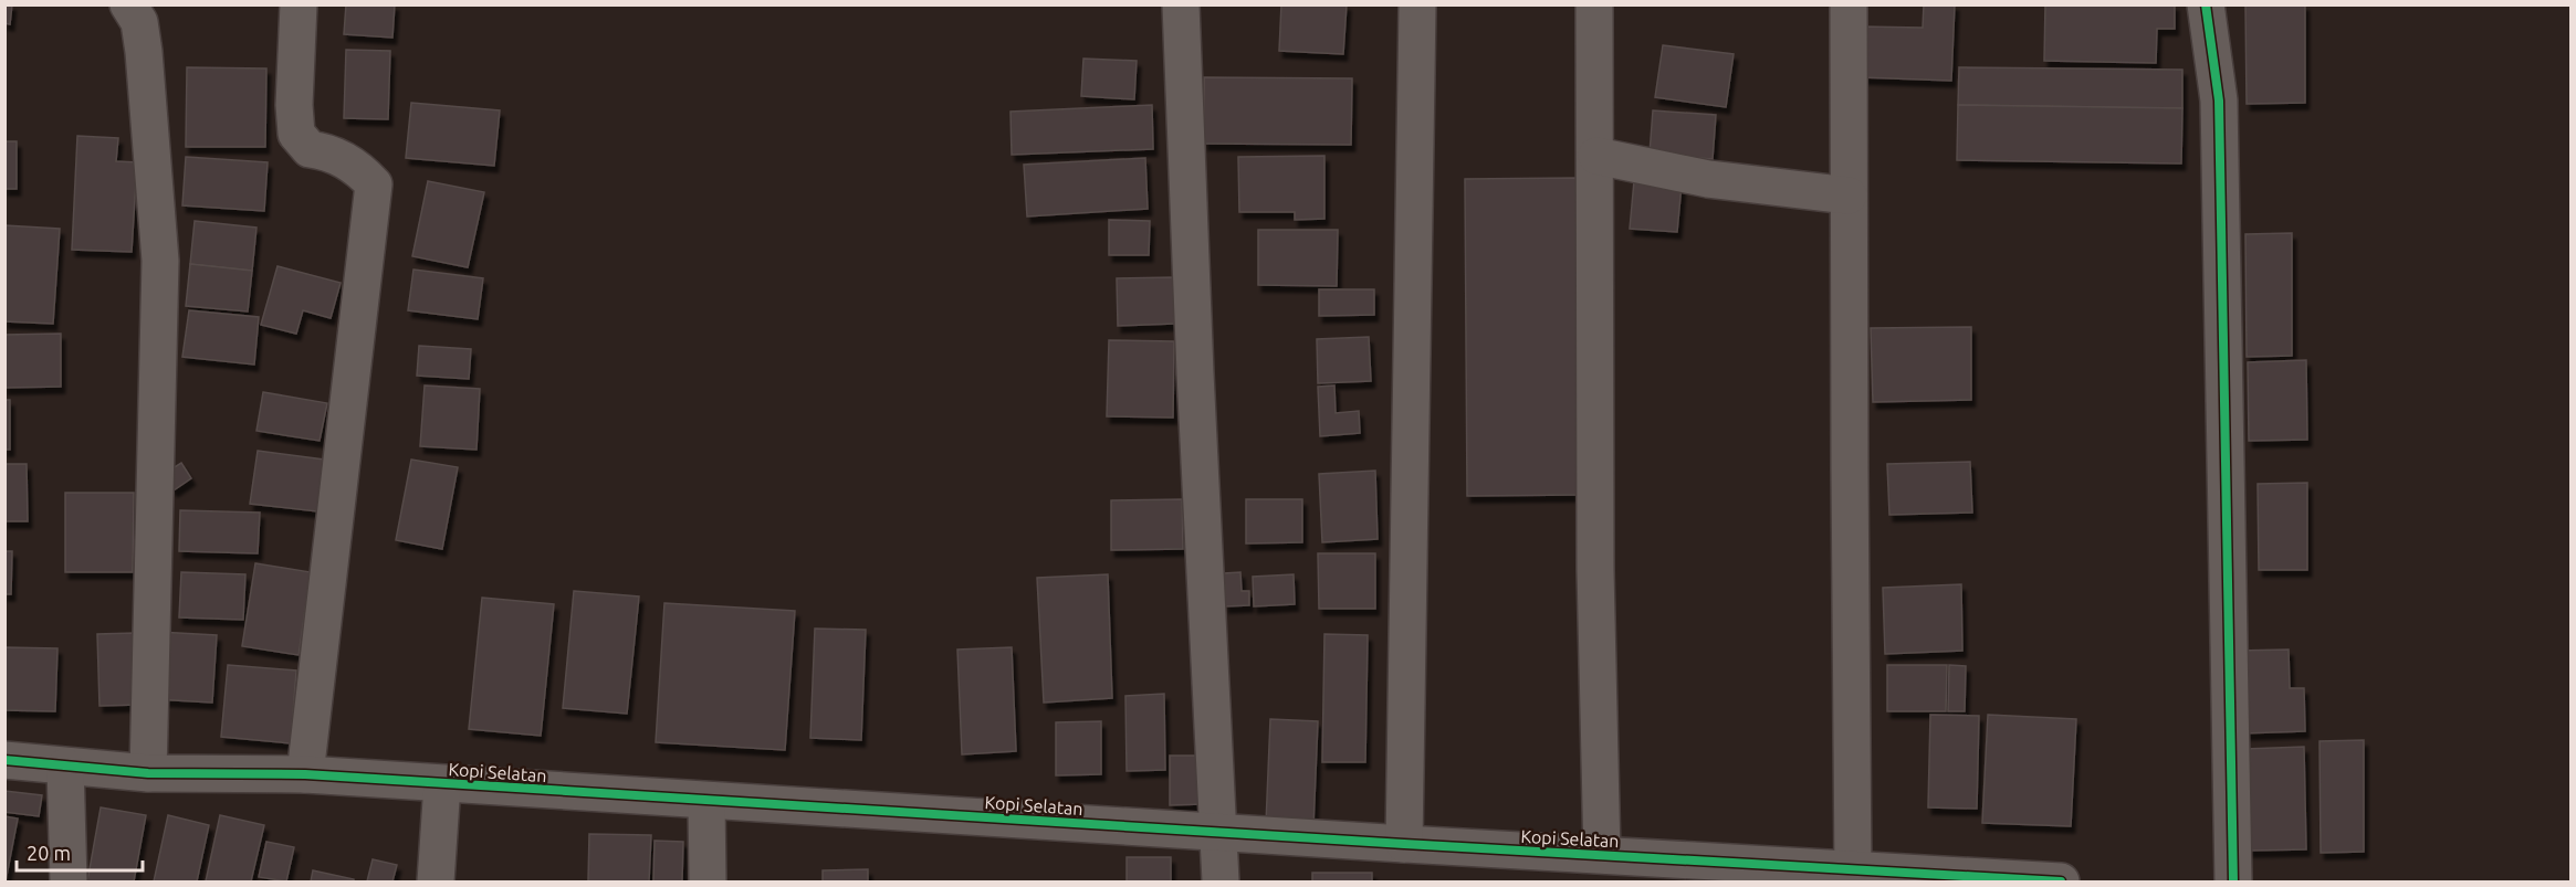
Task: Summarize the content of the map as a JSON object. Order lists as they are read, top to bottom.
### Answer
{
  "streets": {
    "street": ["Kopi Selatan"]
  },
  "scale_bar": "20 m"
}
